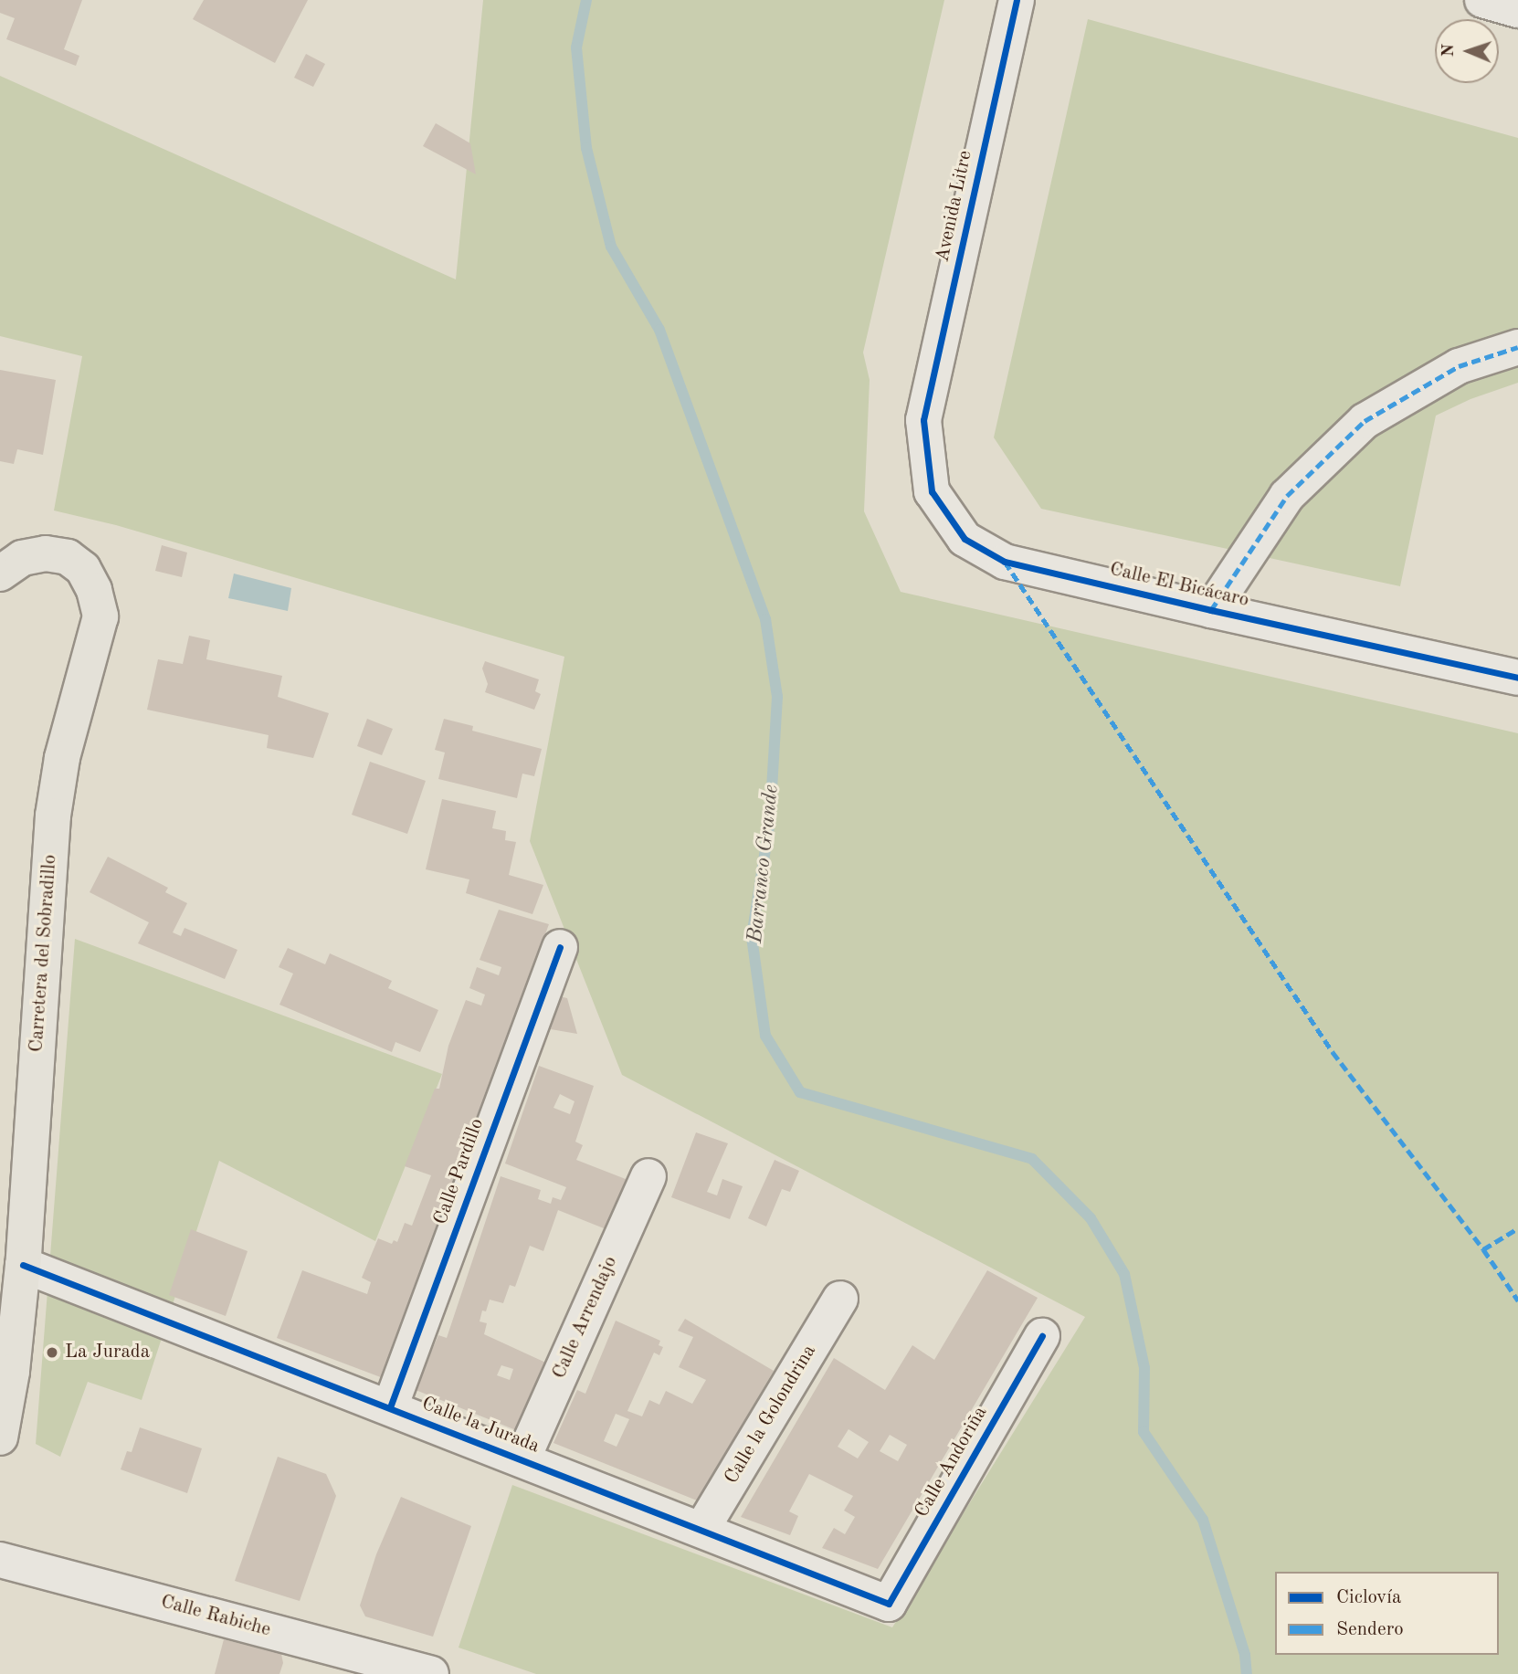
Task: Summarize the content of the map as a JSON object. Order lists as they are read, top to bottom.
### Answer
{
  "streets": {
    "main road": ["Carretera del Sobradillo"],
    "street": [
      "Avenida Litre",
      "Calle El Bicácaro",
      "Calle Pardillo",
      "Calle Arrendajo",
      "Calle la Golondrina",
      "Calle la Jurada",
      "Calle Andoriña",
      "Calle Rabiche"
    ]
  },
  "crossings": [
    ["Avenida Litre", "Calle El Bicácaro"],
    ["Carretera del Sobradillo", "Calle la Jurada"],
    ["Calle Pardillo", "Calle la Jurada"],
    ["Calle Arrendajo", "Calle la Jurada"],
    ["Calle la Golondrina", "Calle la Jurada"],
    ["Calle la Jurada", "Calle Andoriña"]
  ],
  "water": ["Barranco Grande"],
  "places": ["La Jurada"],
  "legend": ["Ciclovía", "Sendero"],
  "north": "left"
}
